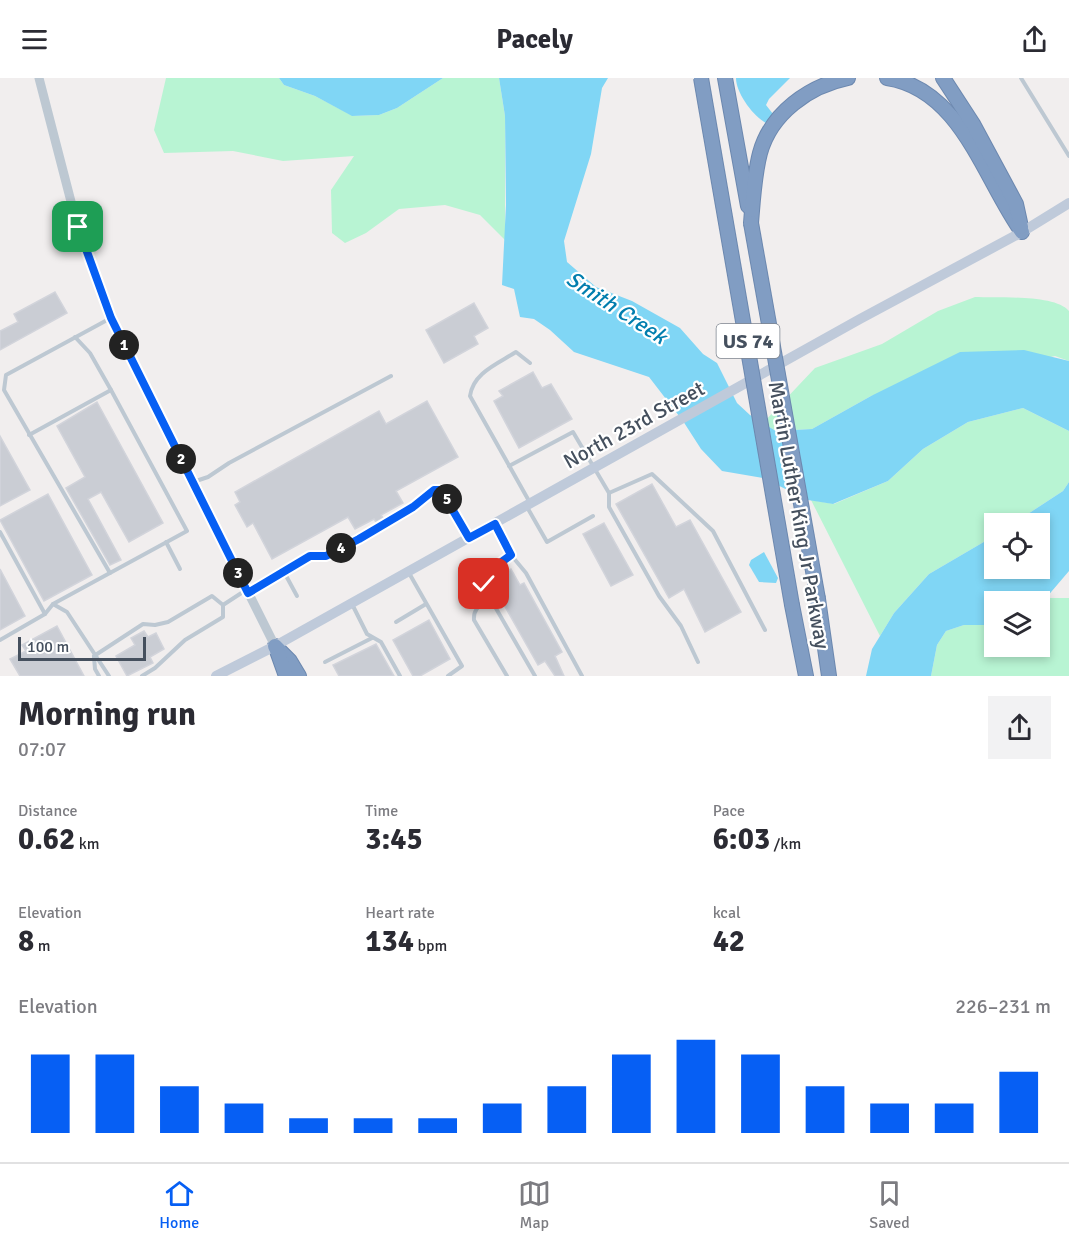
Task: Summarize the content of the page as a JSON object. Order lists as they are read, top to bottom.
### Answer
{
  "streets": {
    "highway": ["US 74", "Martin Luther King Jr Parkway"],
    "main road": ["North 23rd Street"]
  },
  "water": ["Smith Creek"],
  "scale_bar": "100 m",
  "page": {
    "header": "Pacely",
    "pins": [
      "1",
      "2",
      "5",
      "4",
      "3"
    ],
    "scale": "100 m",
    "heading": ["Morning run", "07:07"],
    "stats": [
      ["Distance", "0.62 km"],
      ["Time", "3:45"],
      ["Pace", "6:03 /km"],
      ["Elevation", "8 m"],
      ["Heart rate", "134 bpm"],
      ["kcal", "42"]
    ],
    "chart": ["Elevation", "226–231 m"],
    "tabs": ["Home", "Map", "Saved"]
  }
}
